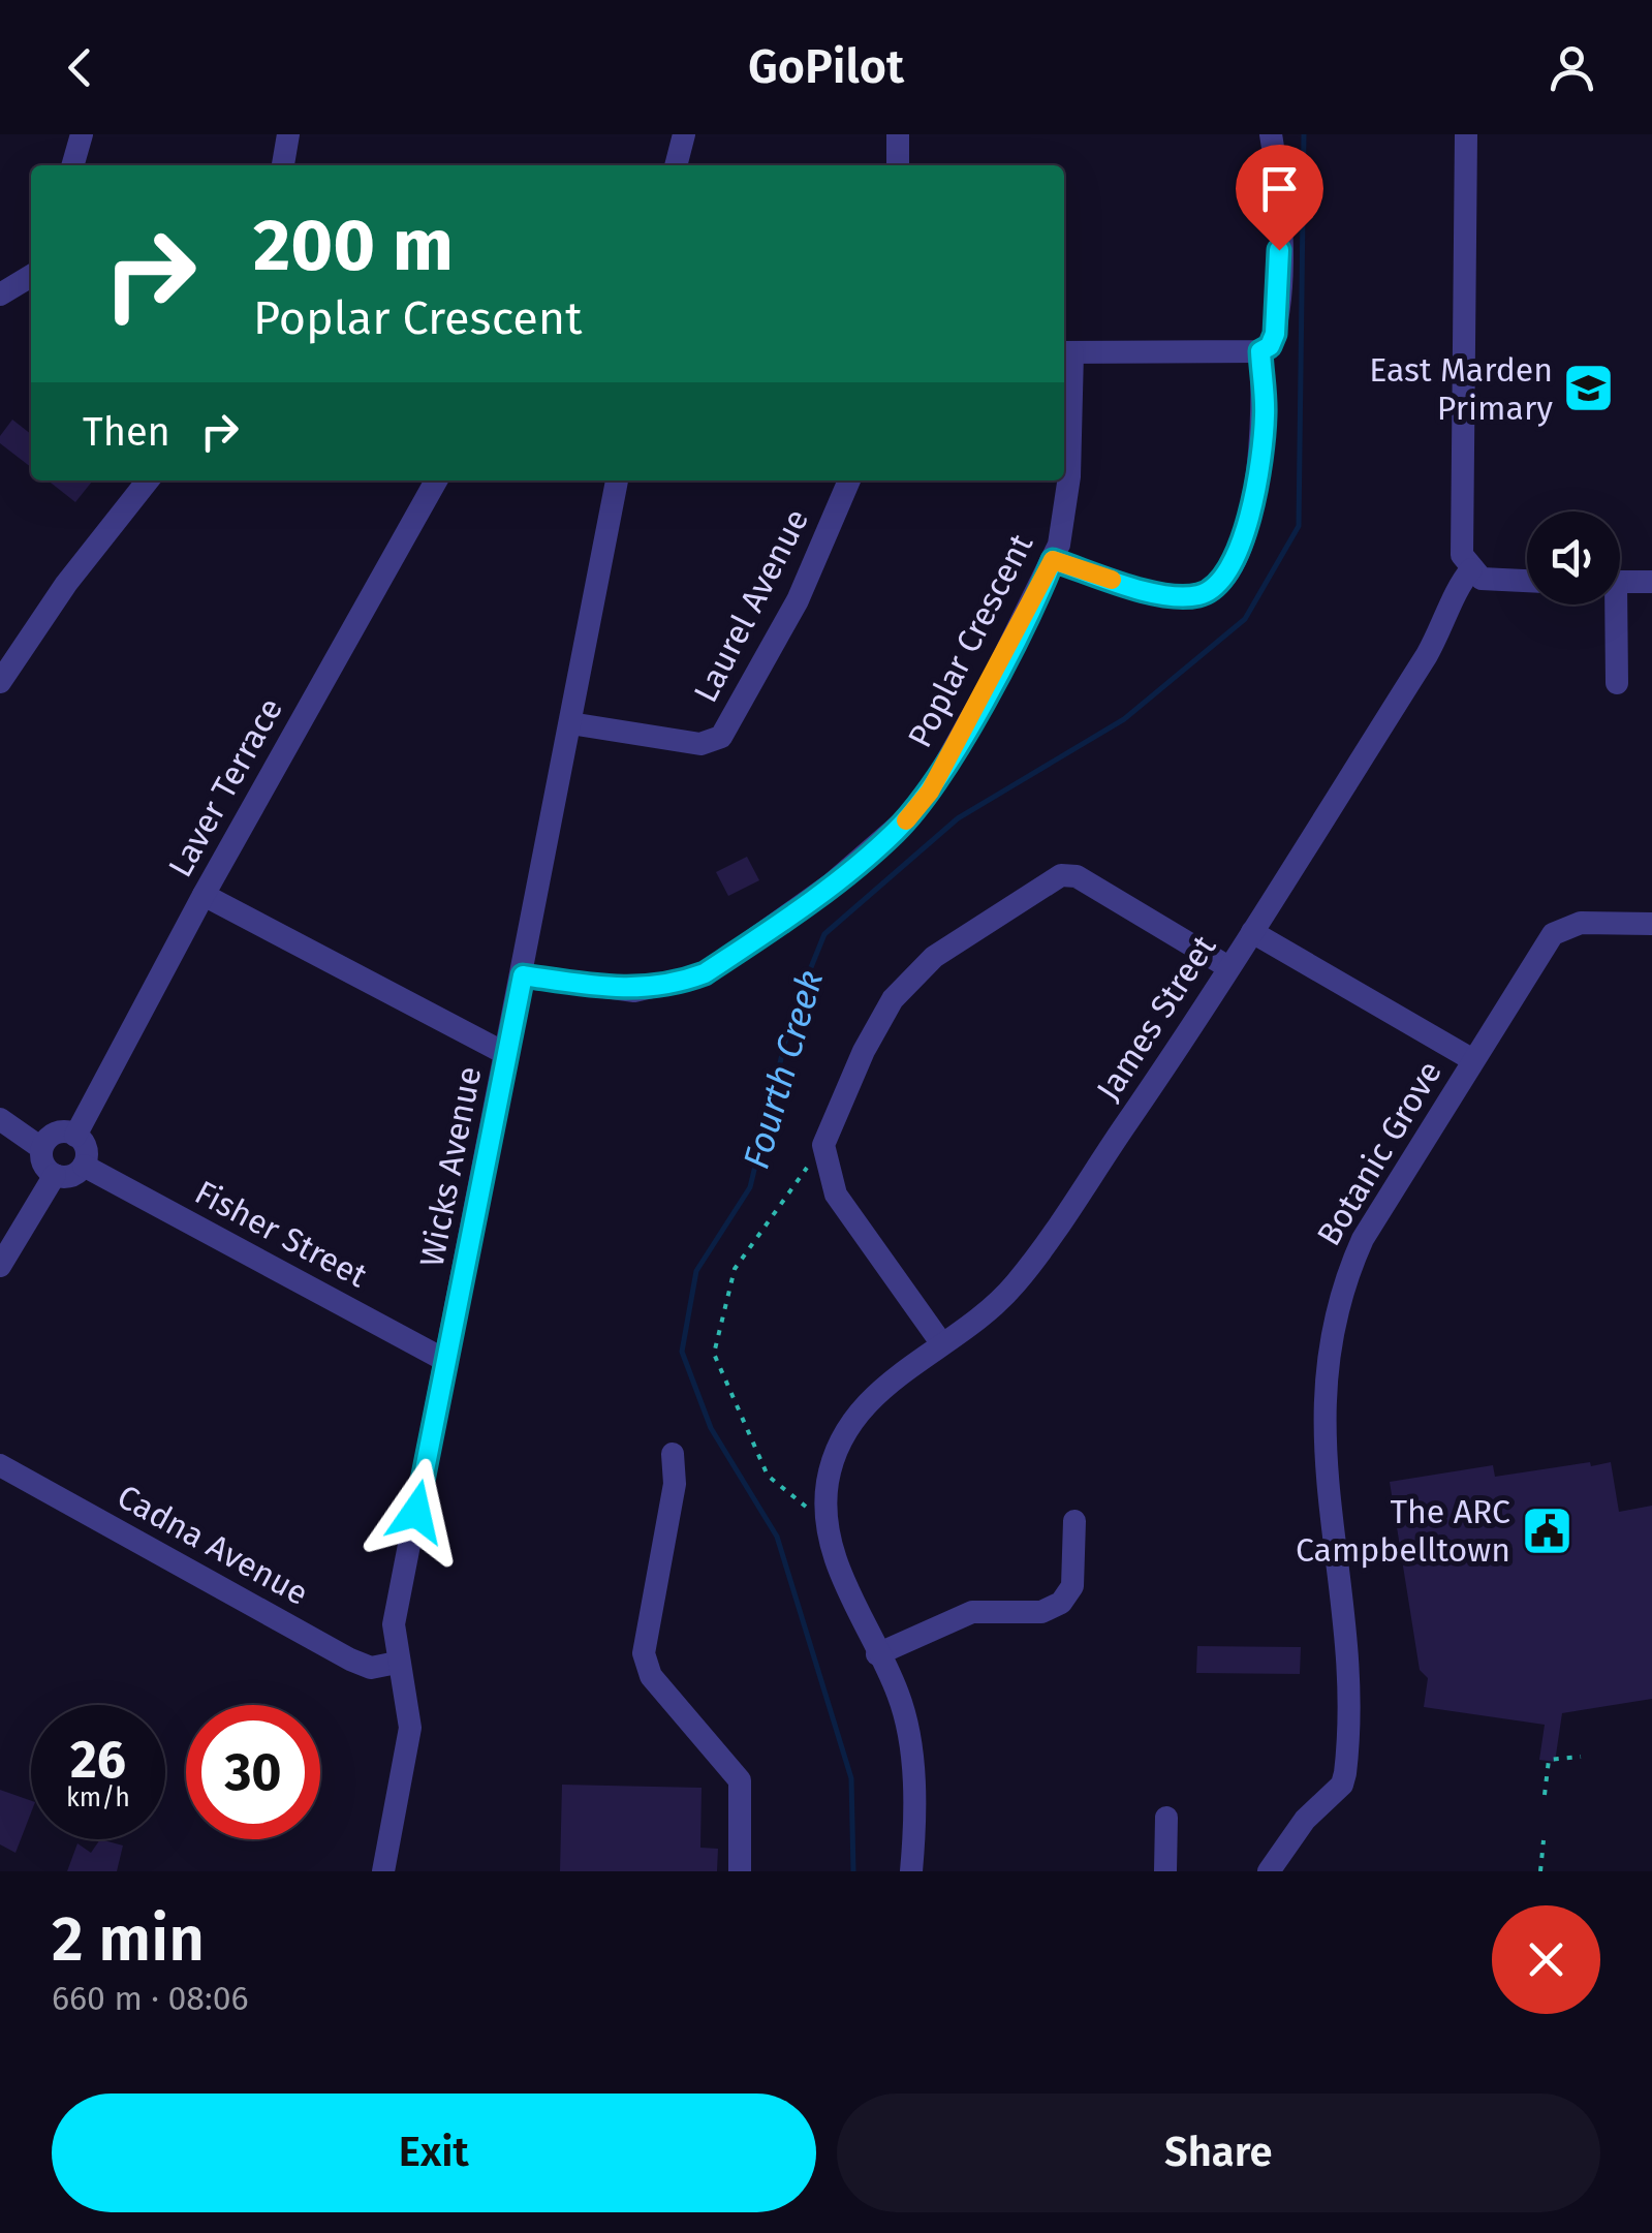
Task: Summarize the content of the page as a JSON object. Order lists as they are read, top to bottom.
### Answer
{
  "streets": {
    "street": [
      "Laurel Avenue",
      "Poplar Crescent",
      "Laver Terrace",
      "James Street",
      "Botanic Grove",
      "Wicks Avenue",
      "Fisher Street",
      "Cadna Avenue"
    ]
  },
  "crossings": [
    ["Laurel Avenue", "Wicks Avenue"],
    ["Poplar Crescent", "Wicks Avenue"],
    ["Laver Terrace", "Fisher Street"],
    ["Wicks Avenue", "Fisher Street"],
    ["Wicks Avenue", "Cadna Avenue"]
  ],
  "water": ["Fourth Creek"],
  "places": {
    "school or university": ["East Marden Primary"],
    "public building": ["The ARC Campbelltown"]
  },
  "page": {
    "header": "GoPilot",
    "turn": ["200 m", "Poplar Crescent"],
    "then": "Then",
    "speed": "26 km/h",
    "limit": "30",
    "heading": ["2 min", "660 m · 08:06"],
    "buttons": ["Exit", "Share"]
  }
}
